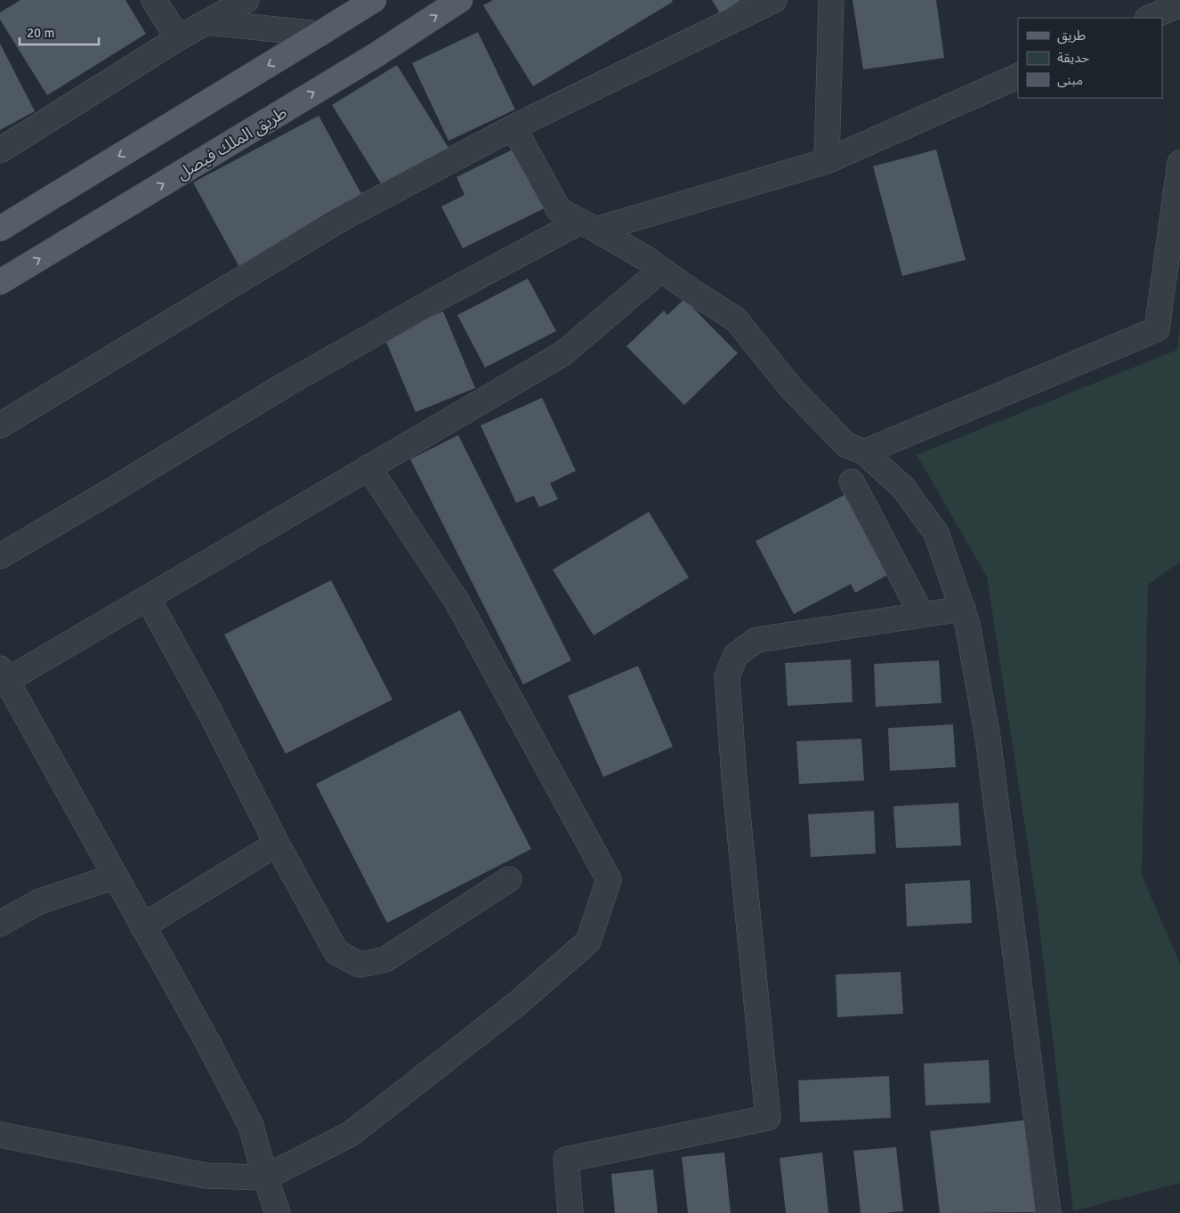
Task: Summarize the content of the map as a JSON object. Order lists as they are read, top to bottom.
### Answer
{
  "streets": {
    "main road": ["طريق الملك فيصل"]
  },
  "legend": ["طريق", "حديقة", "مبنى"],
  "scale_bar": "20 m"
}
